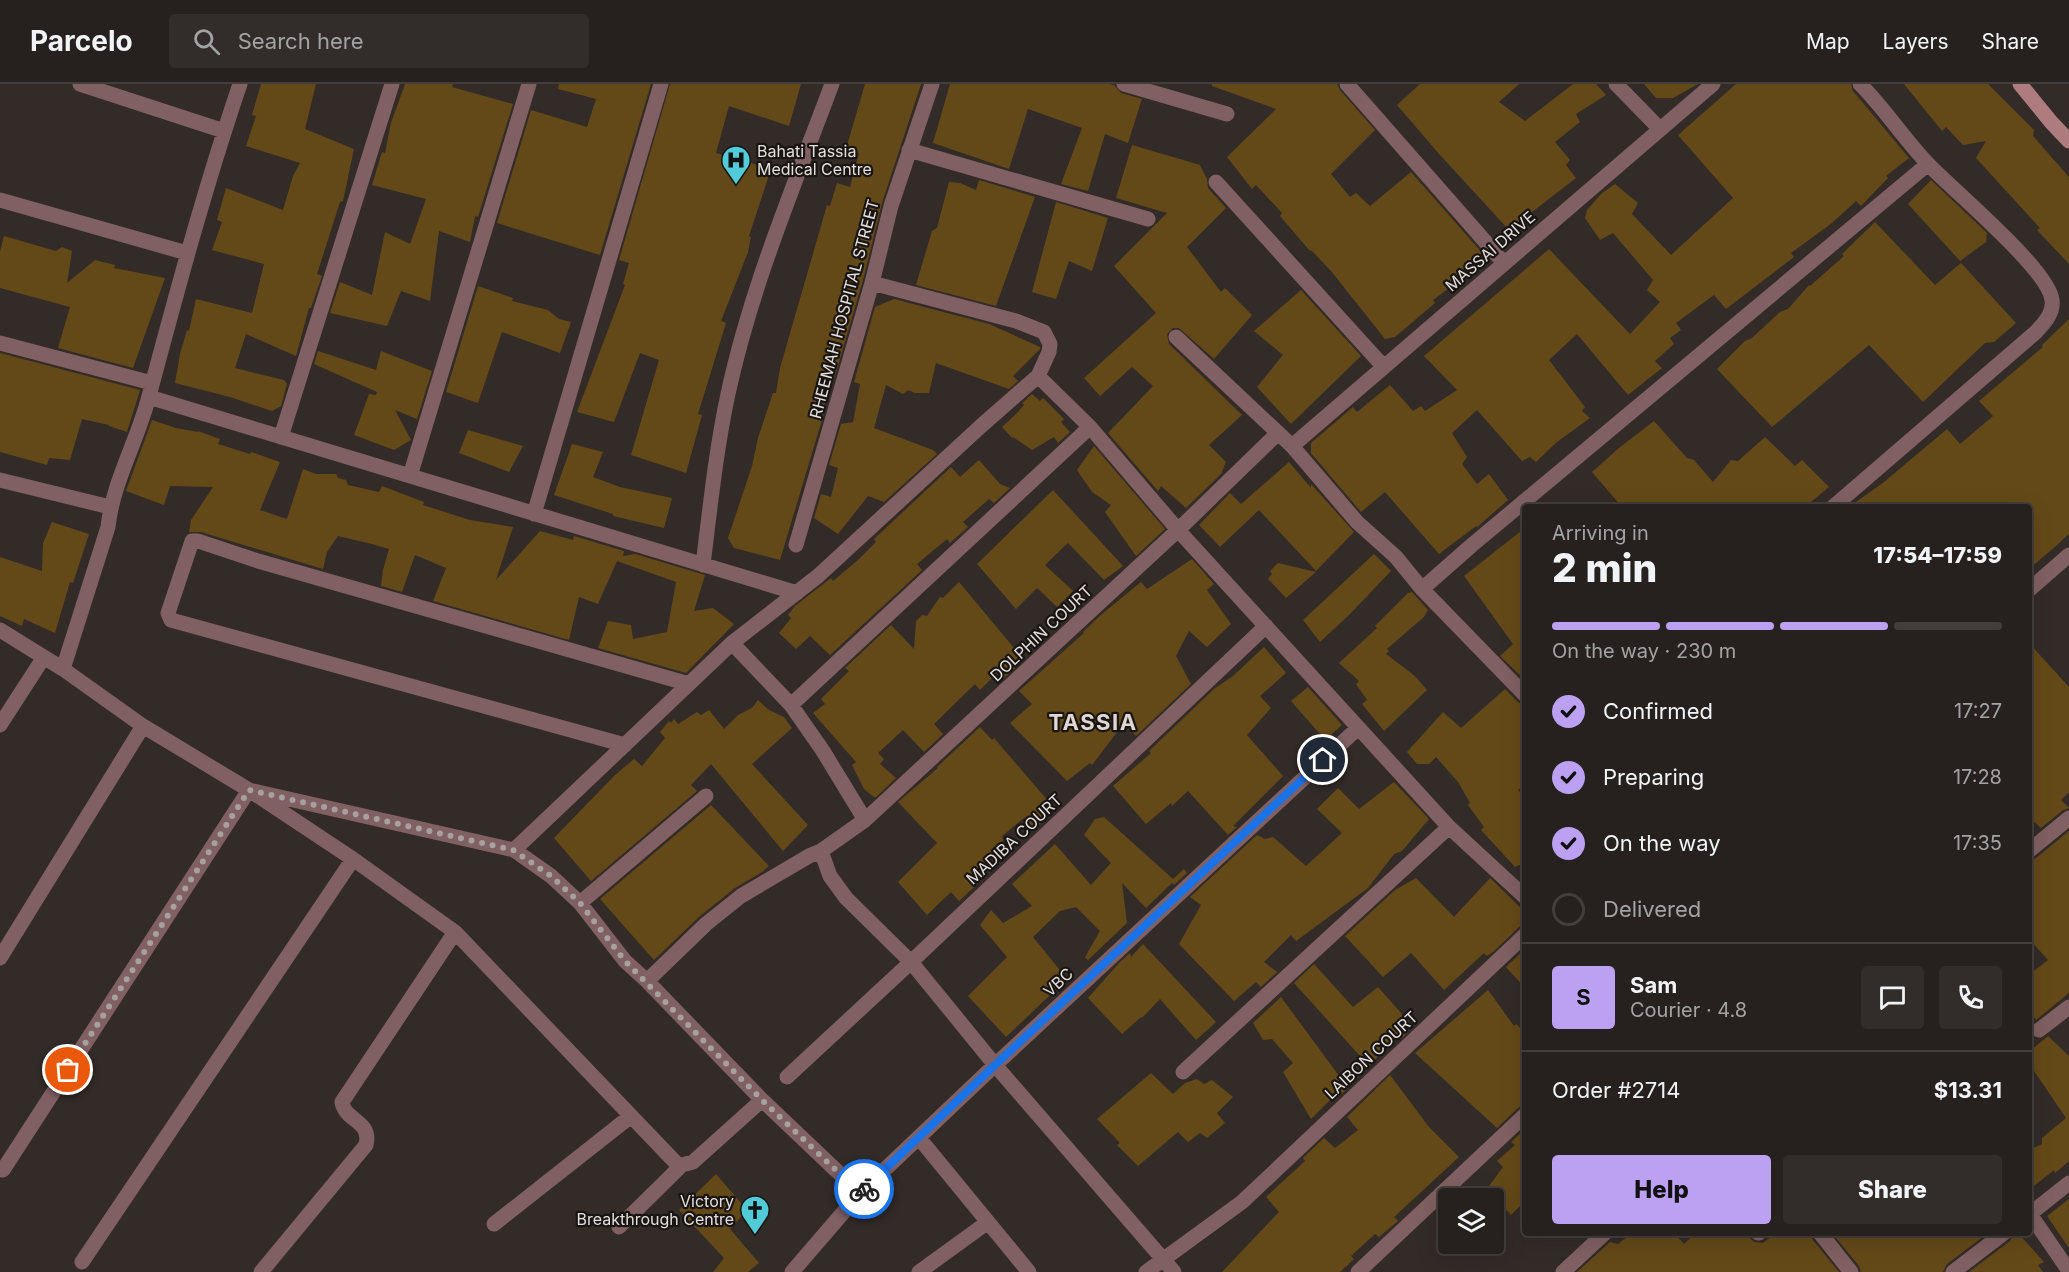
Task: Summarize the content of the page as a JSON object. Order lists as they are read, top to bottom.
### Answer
{
  "streets": {
    "street": [
      "MASSAI DRIVE",
      "RHEEMAH HOSPITAL STREET",
      "DOLPHIN COURT",
      "MADIBA COURT",
      "VBC",
      "LAIBON COURT"
    ]
  },
  "districts": ["TASSIA"],
  "places": {
    "hospital": ["Bahati Tassia Medical Centre"],
    "church": ["Victory Breakthrough Centre"]
  },
  "page": {
    "header": "Parcelo",
    "search": "Search here",
    "nav": ["Map", "Layers", "Share"],
    "heading": ["2 min", "Arriving in", "17:54–17:59"],
    "panel": [
      "Sam",
      "Courier · 4.8",
      "Order #2714",
      "$13.31"
    ],
    "bar": "On the way · 230 m",
    "list": [
      ["Confirmed", "17:27"],
      ["Preparing", "17:28"],
      ["On the way", "17:35"],
      "Delivered"
    ],
    "round": "S",
    "buttons": ["Help", "Share"]
  }
}
